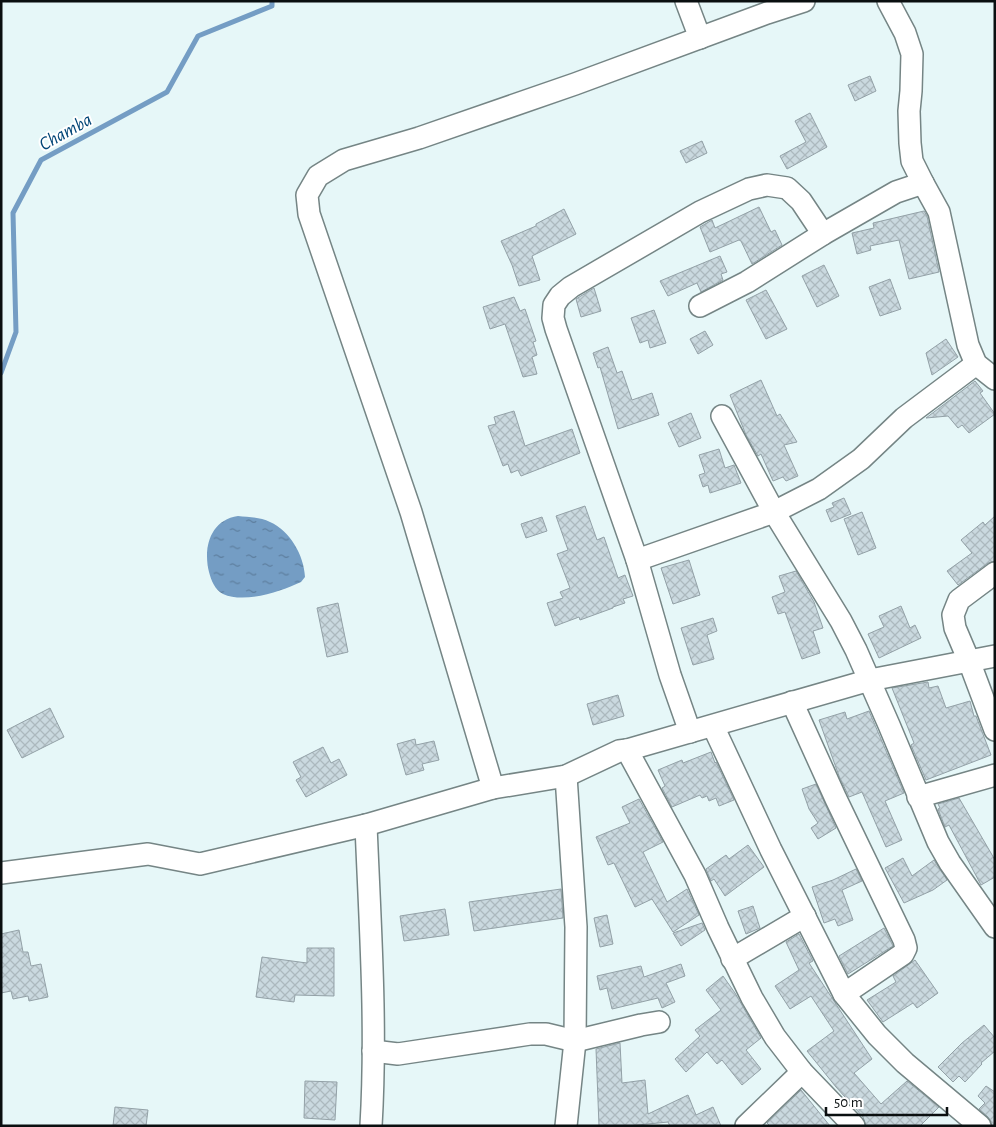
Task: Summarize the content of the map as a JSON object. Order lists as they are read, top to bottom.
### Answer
{
  "water": ["Chamba"],
  "scale_bar": "50 m"
}
